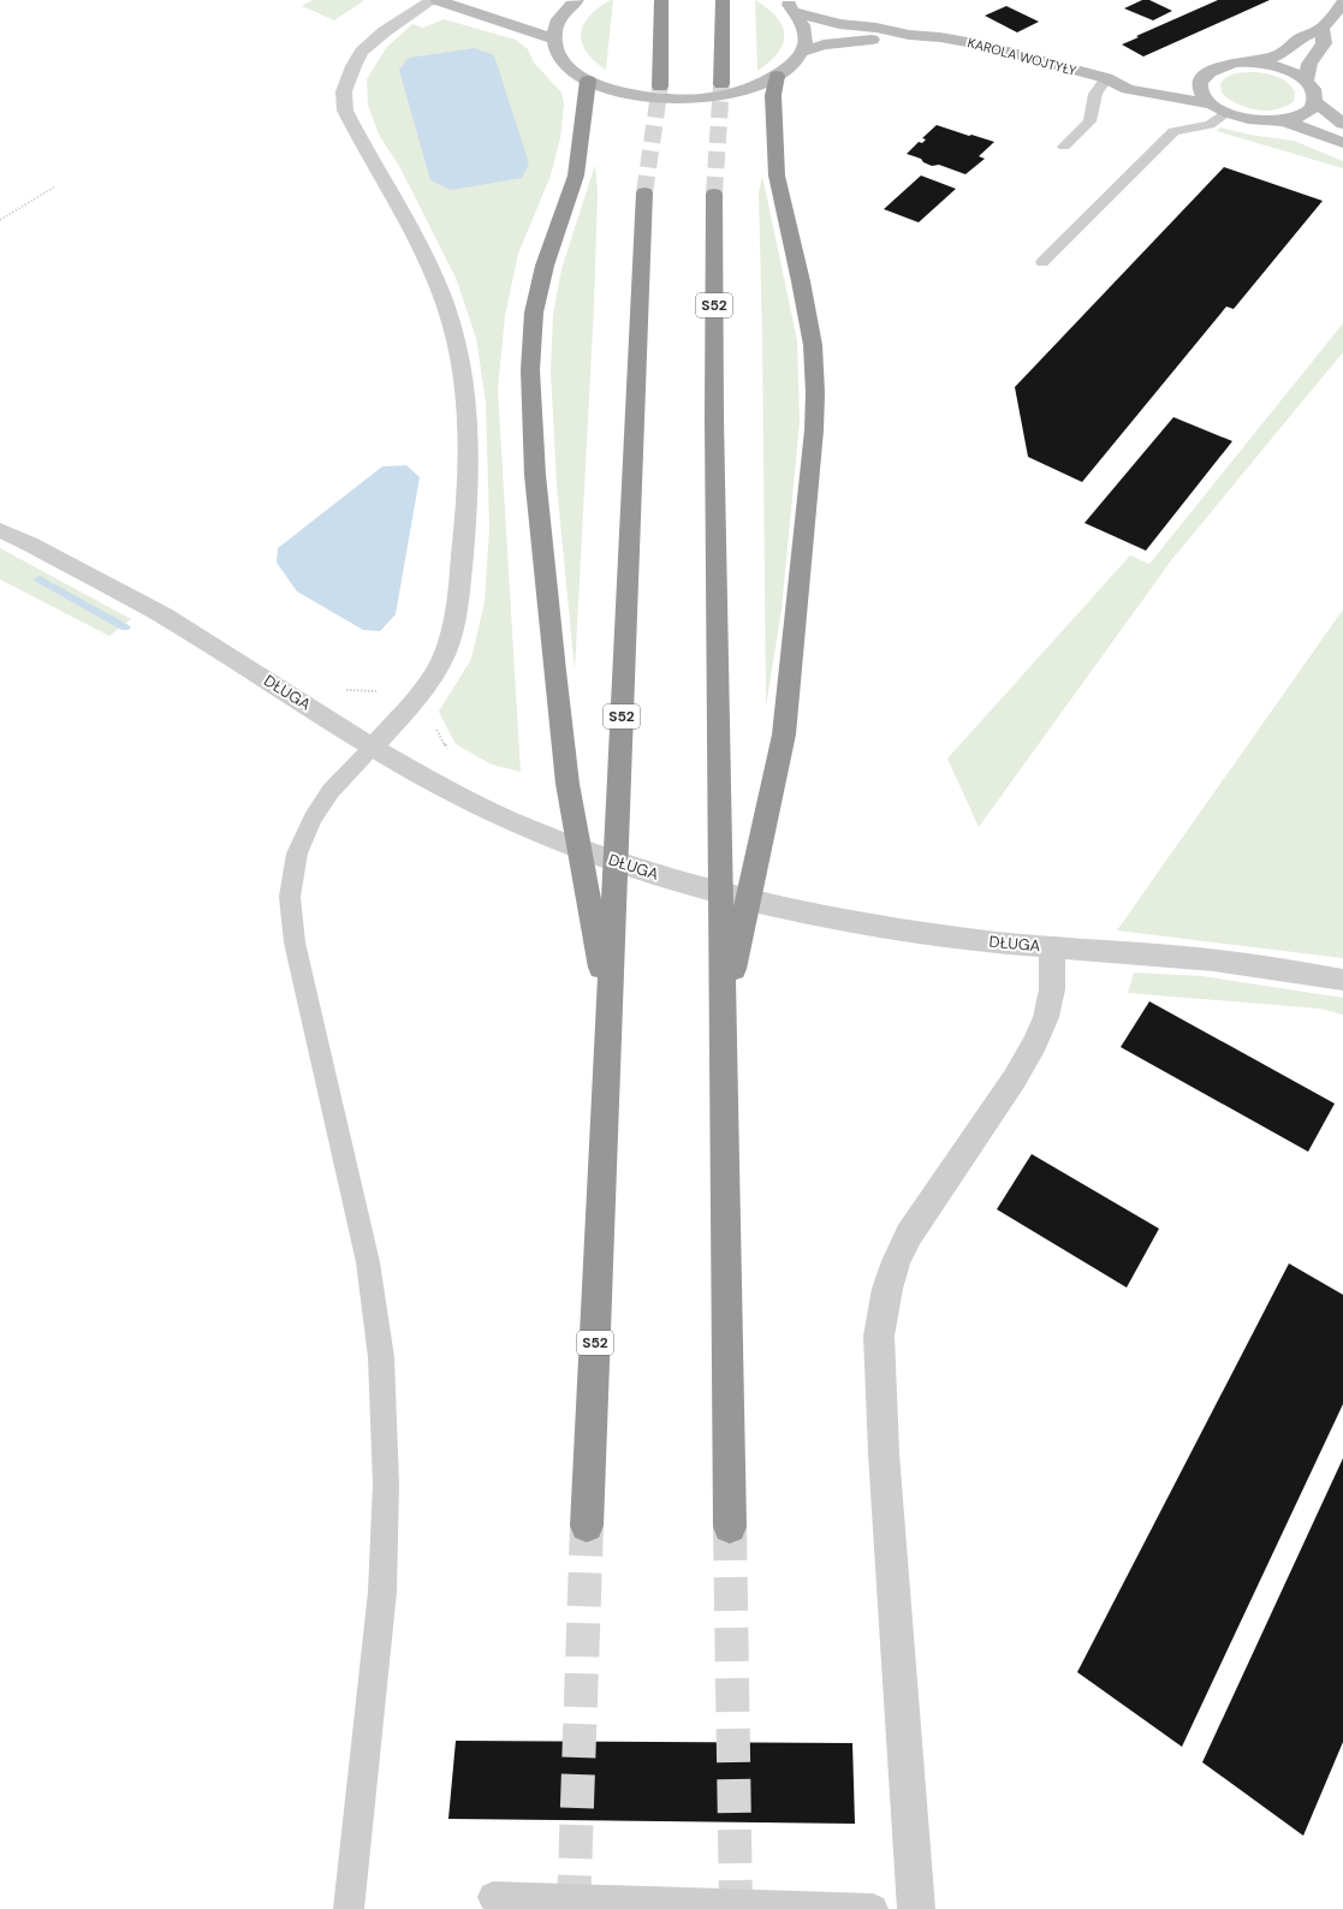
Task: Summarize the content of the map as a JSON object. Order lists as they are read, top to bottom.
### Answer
{
  "streets": {
    "highway": ["S52"],
    "street": ["KAROLA WOJTYŁY", "DŁUGA"]
  }
}
